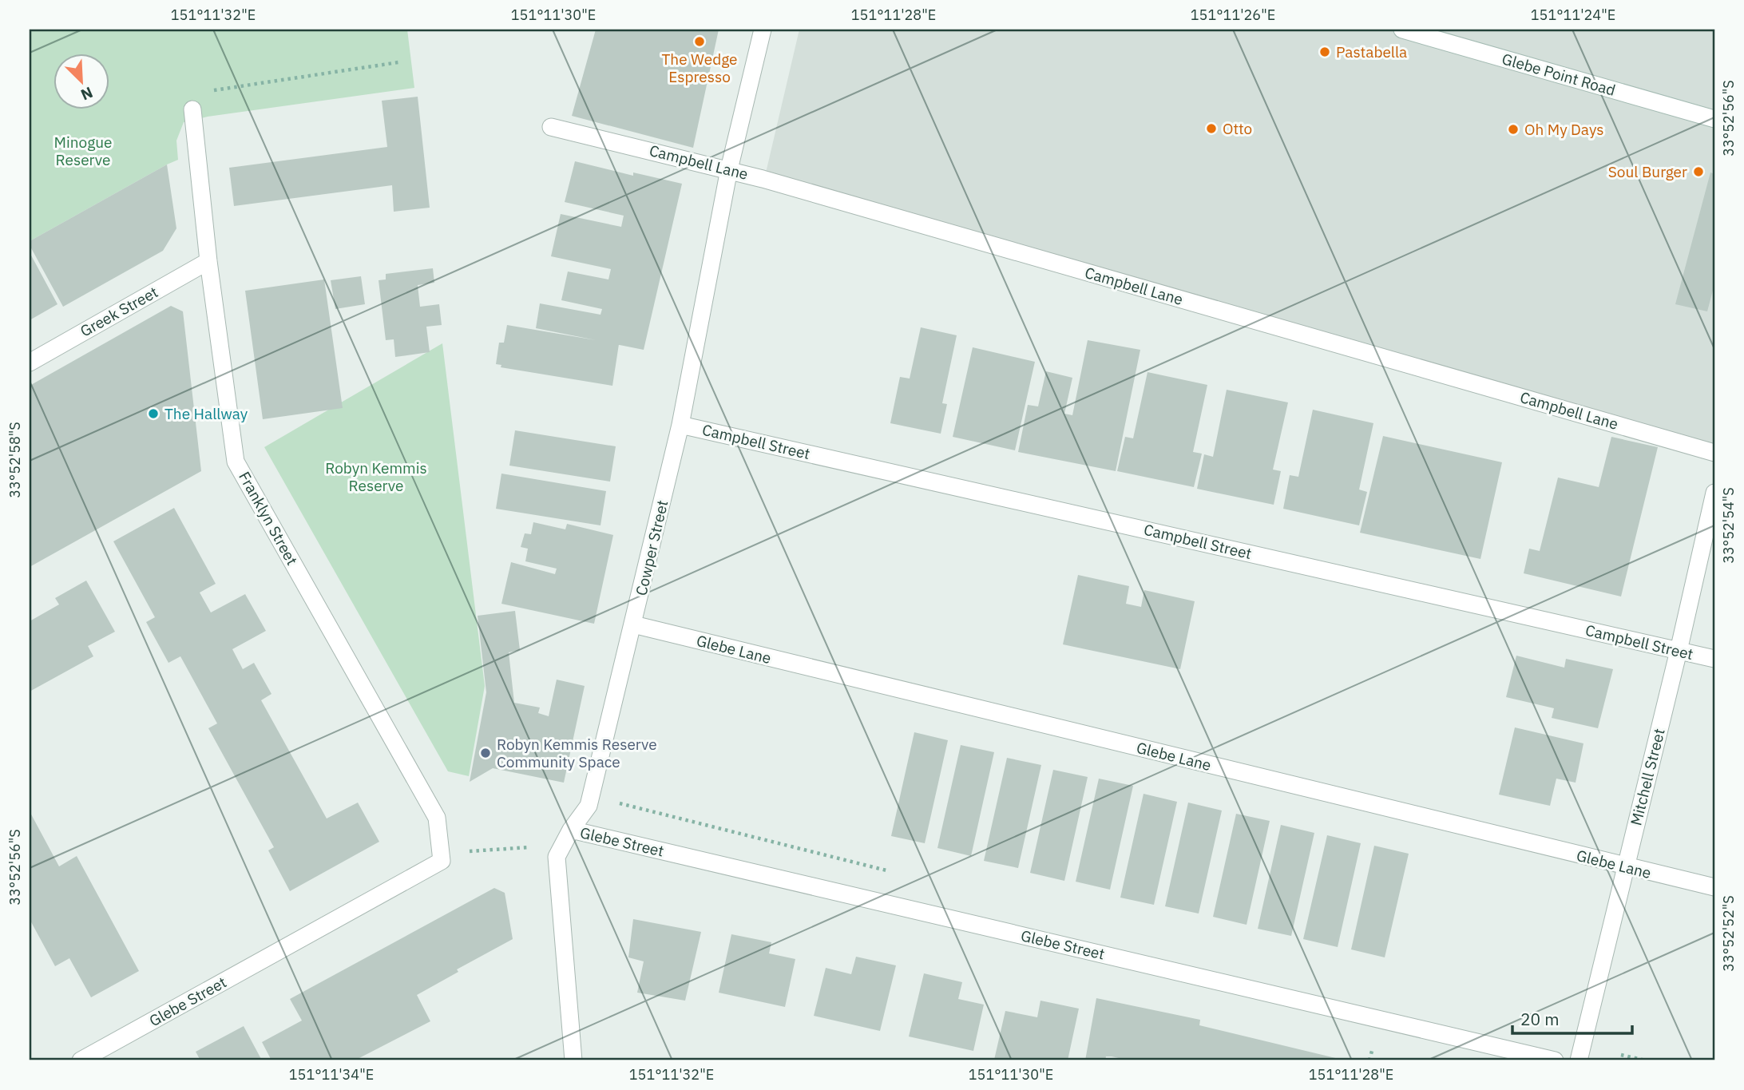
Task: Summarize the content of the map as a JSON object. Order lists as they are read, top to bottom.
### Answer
{
  "streets": {
    "street": [
      "Glebe Point Road",
      "Campbell Lane",
      "Greek Street",
      "Campbell Street",
      "Franklyn Street",
      "Cowper Street",
      "Glebe Lane",
      "Mitchell Street",
      "Glebe Street"
    ]
  },
  "crossings": [
    ["Campbell Lane", "Cowper Street"],
    ["Greek Street", "Franklyn Street"],
    ["Campbell Street", "Cowper Street"],
    ["Campbell Street", "Mitchell Street"],
    ["Franklyn Street", "Glebe Street"],
    ["Cowper Street", "Glebe Lane"],
    ["Cowper Street", "Glebe Street"],
    ["Glebe Lane", "Mitchell Street"]
  ],
  "parks": ["Minogue Reserve", "Robyn Kemmis Reserve"],
  "places": [
    "The Wedge Espresso",
    "Pastabella",
    "Otto",
    "Oh My Days",
    "Soul Burger",
    "The Hallway",
    "Robyn Kemmis Reserve Community Space"
  ],
  "scale_bar": "20 m",
  "north": "bottom right",
  "coordinates": [
    "151°11'32\"E",
    "151°11'30\"E",
    "151°11'28\"E",
    "151°11'26\"E",
    "151°11'24\"E",
    "33°52'56\"S",
    "33°52'58\"S",
    "33°52'54\"S",
    "33°52'52\"S",
    "151°11'34\"E"
  ]
}
